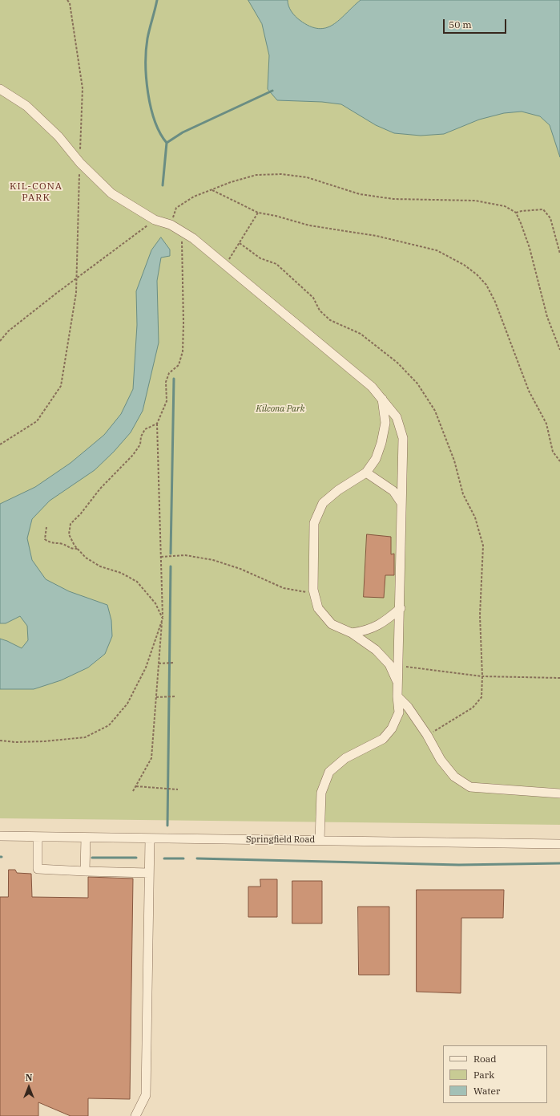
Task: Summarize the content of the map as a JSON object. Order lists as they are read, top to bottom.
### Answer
{
  "streets": {
    "street": ["Springfield Road"]
  },
  "districts": ["KIL-CONA PARK"],
  "parks": ["Kilcona Park"],
  "legend": ["Road", "Park", "Water"],
  "scale_bar": "50 m",
  "north": "top"
}
